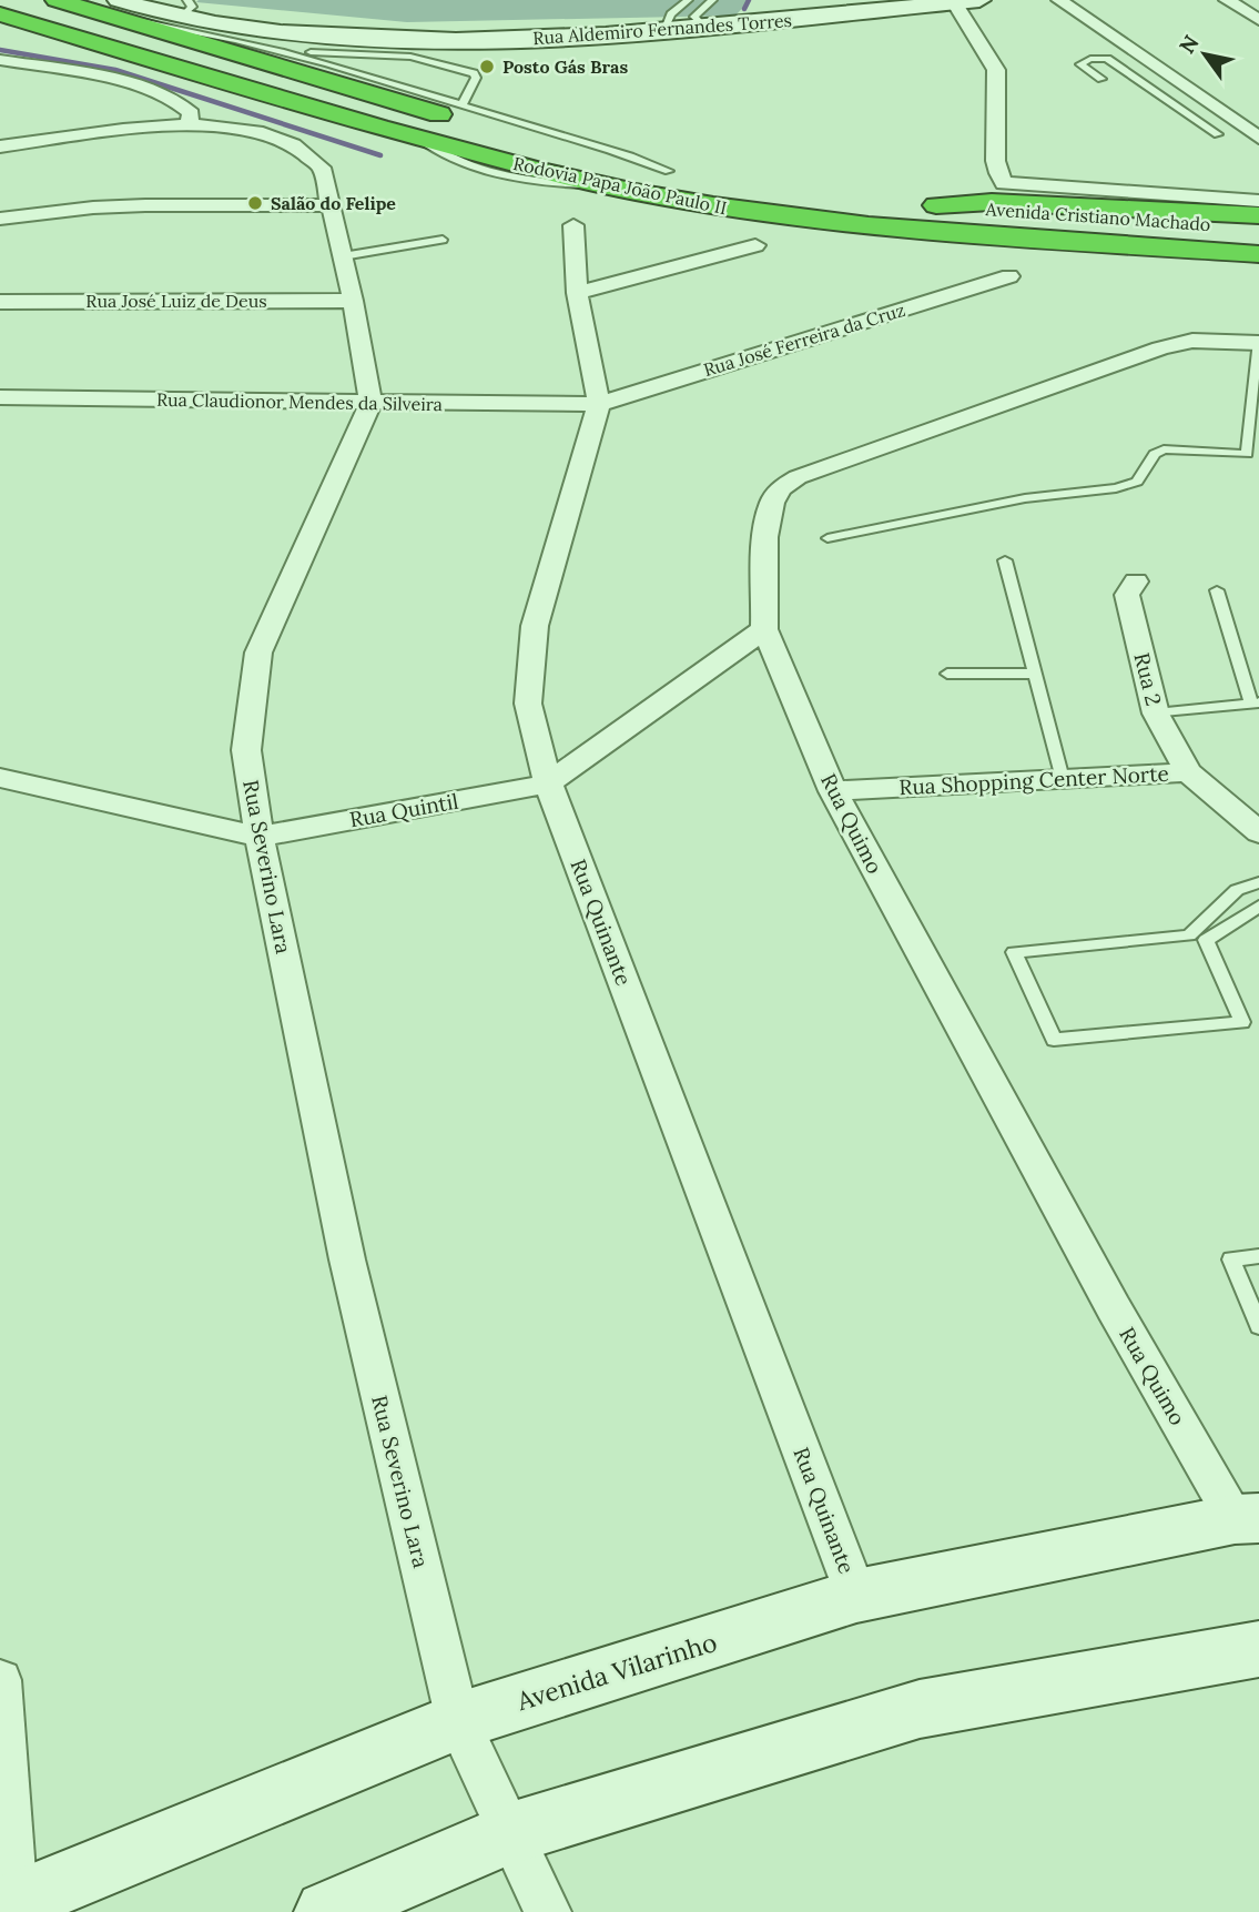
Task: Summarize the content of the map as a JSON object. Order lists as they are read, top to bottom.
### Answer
{
  "streets": {
    "highway": ["Rodovia Papa João Paulo II", "Avenida Cristiano Machado"],
    "street": [
      "Rua Aldemiro Fernandes Torres",
      "Rua José Luiz de Deus",
      "Rua José Ferreira da Cruz",
      "Rua Claudionor Mendes da Silveira",
      "Rua 2",
      "Rua Shopping Center Norte",
      "Rua Quintil",
      "Rua Quimo",
      "Rua Severino Lara",
      "Rua Quinante",
      "Avenida Vilarinho"
    ]
  },
  "crossings": [
    ["Rua Aldemiro Fernandes Torres", "Rodovia Papa João Paulo II"],
    ["Rua José Ferreira da Cruz", "Rua Claudionor Mendes da Silveira"],
    ["Rua José Ferreira da Cruz", "Rua Quinante"],
    ["Rua Claudionor Mendes da Silveira", "Rua Severino Lara"],
    ["Rua Claudionor Mendes da Silveira", "Rua Quinante"],
    ["Rua 2", "Rua Shopping Center Norte"],
    ["Rua Shopping Center Norte", "Rua Quimo"],
    ["Rua Quintil", "Rua Quimo"],
    ["Rua Quintil", "Rua Severino Lara"],
    ["Rua Quintil", "Rua Quinante"],
    ["Rua Quimo", "Avenida Vilarinho"],
    ["Rua Severino Lara", "Avenida Vilarinho"],
    ["Rua Quinante", "Avenida Vilarinho"]
  ],
  "places": ["Posto Gás Bras", "Salão do Felipe"],
  "north": "top left"
}
